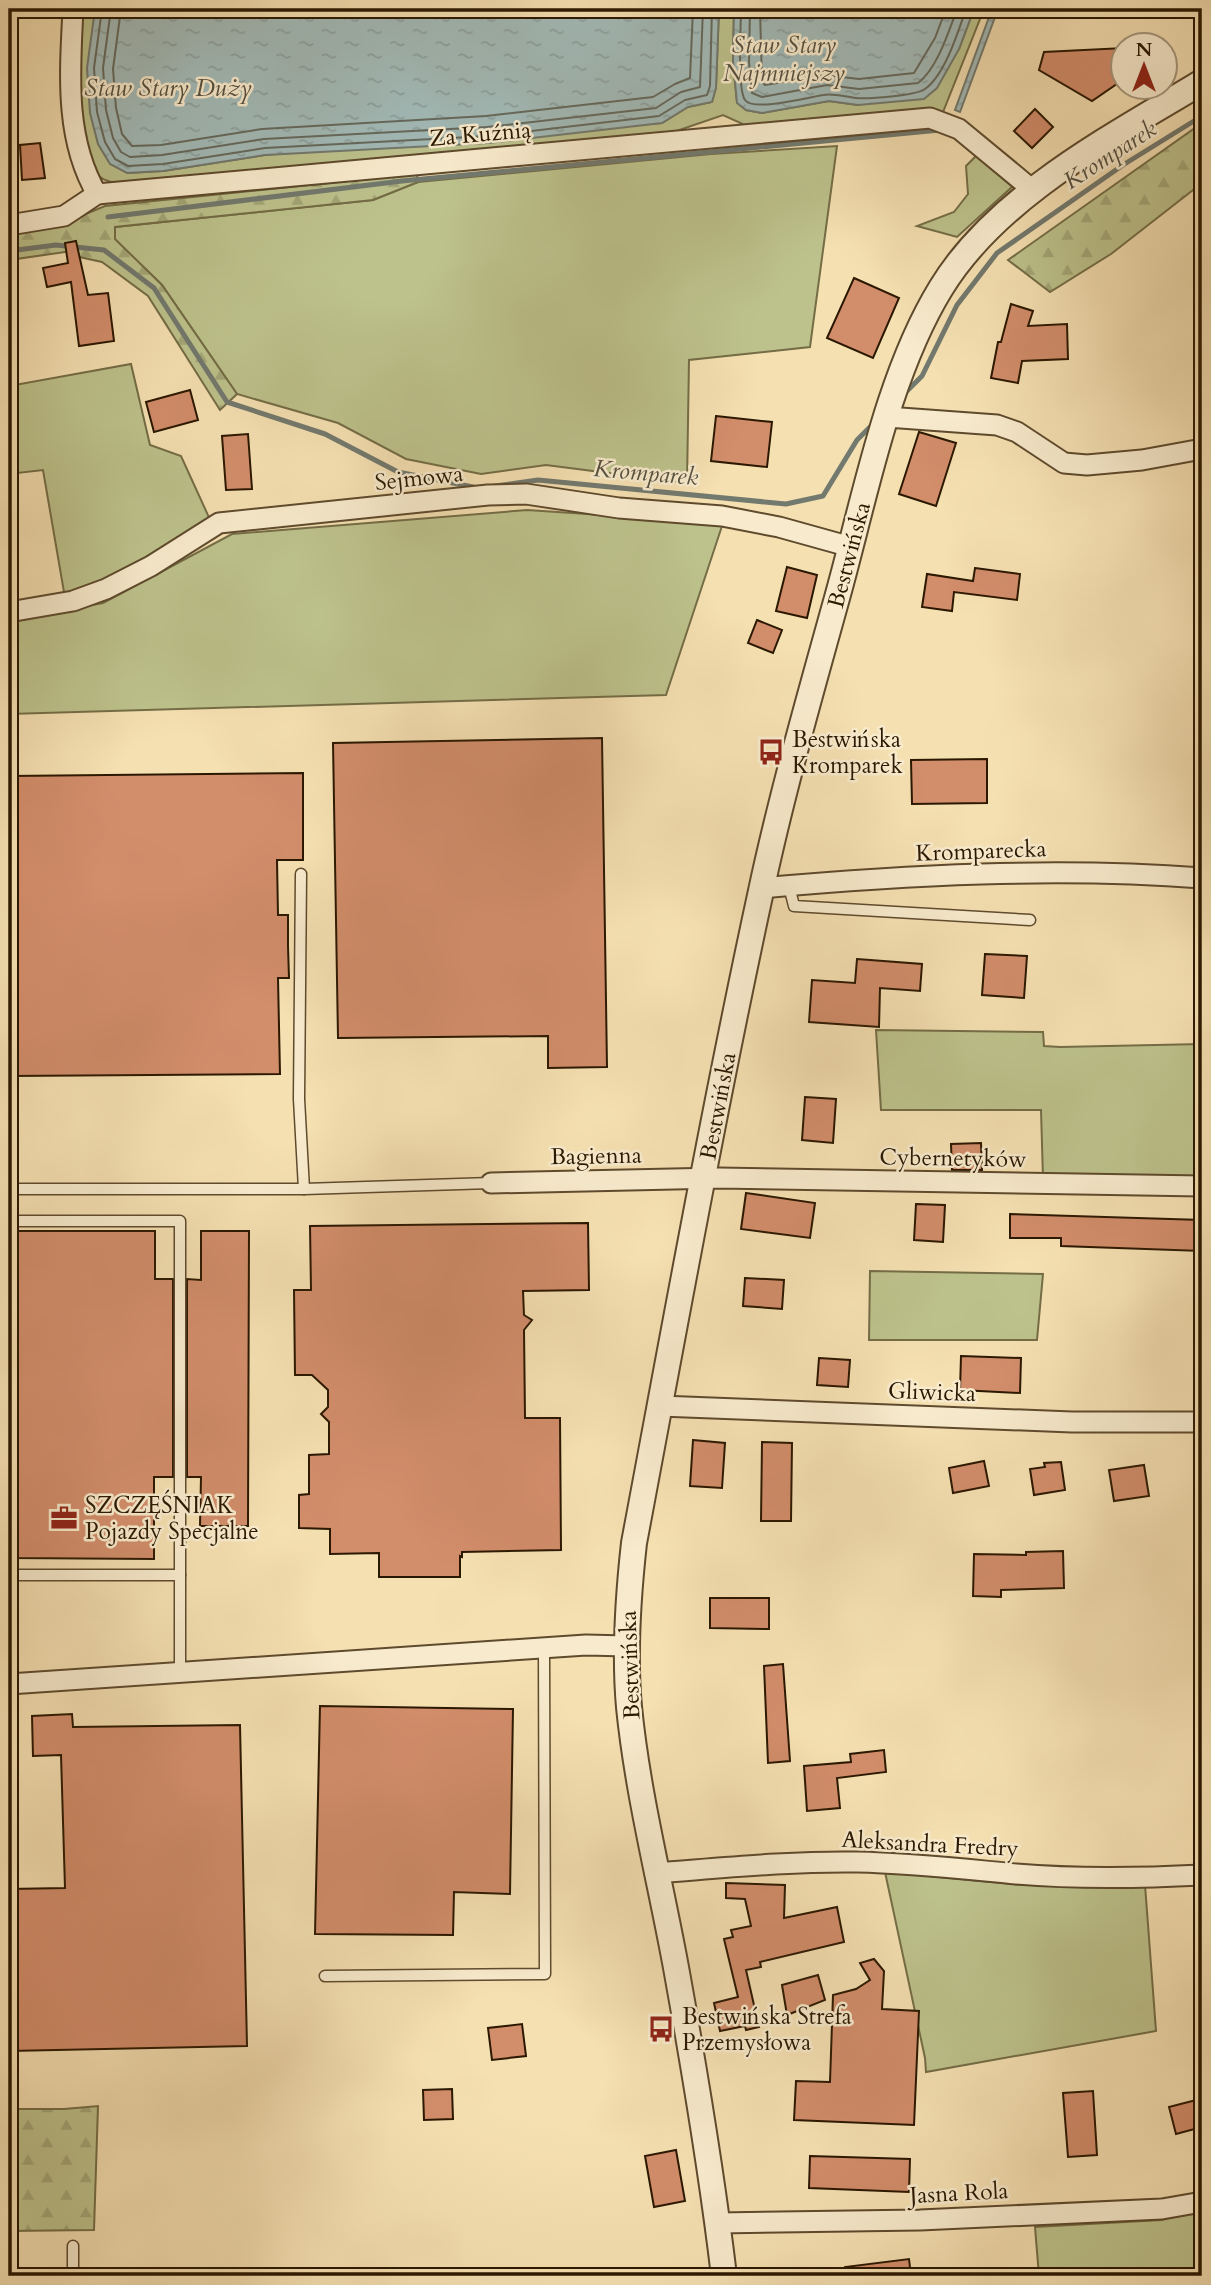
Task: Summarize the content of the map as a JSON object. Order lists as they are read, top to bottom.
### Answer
{
  "streets": {
    "street": [
      "Za Kuźnią",
      "Sejmowa",
      "Bestwińska",
      "Kromparecka",
      "Bagienna",
      "Cybernetyków",
      "Gliwicka",
      "Aleksandra Fredry",
      "Jasna Rola"
    ]
  },
  "crossings": [
    ["Za Kuźnią", "Bestwińska"],
    ["Sejmowa", "Bestwińska"],
    ["Bestwińska", "Kromparecka"],
    ["Bestwińska", "Bagienna"],
    ["Bestwińska", "Cybernetyków"],
    ["Bestwińska", "Gliwicka"],
    ["Bestwińska", "Aleksandra Fredry"],
    ["Bestwińska", "Jasna Rola"],
    ["Bagienna", "Cybernetyków"]
  ],
  "water": ["Staw Stary Najmniejszy", "Staw Stary Duży", "Kromparek"],
  "places": {
    "bus stop": ["Bestwińska Kromparek", "Bestwińska Strefa Przemysłowa"],
    "office": ["SZCZĘŚNIAK Pojazdy Specjalne"]
  },
  "north": "top"
}
